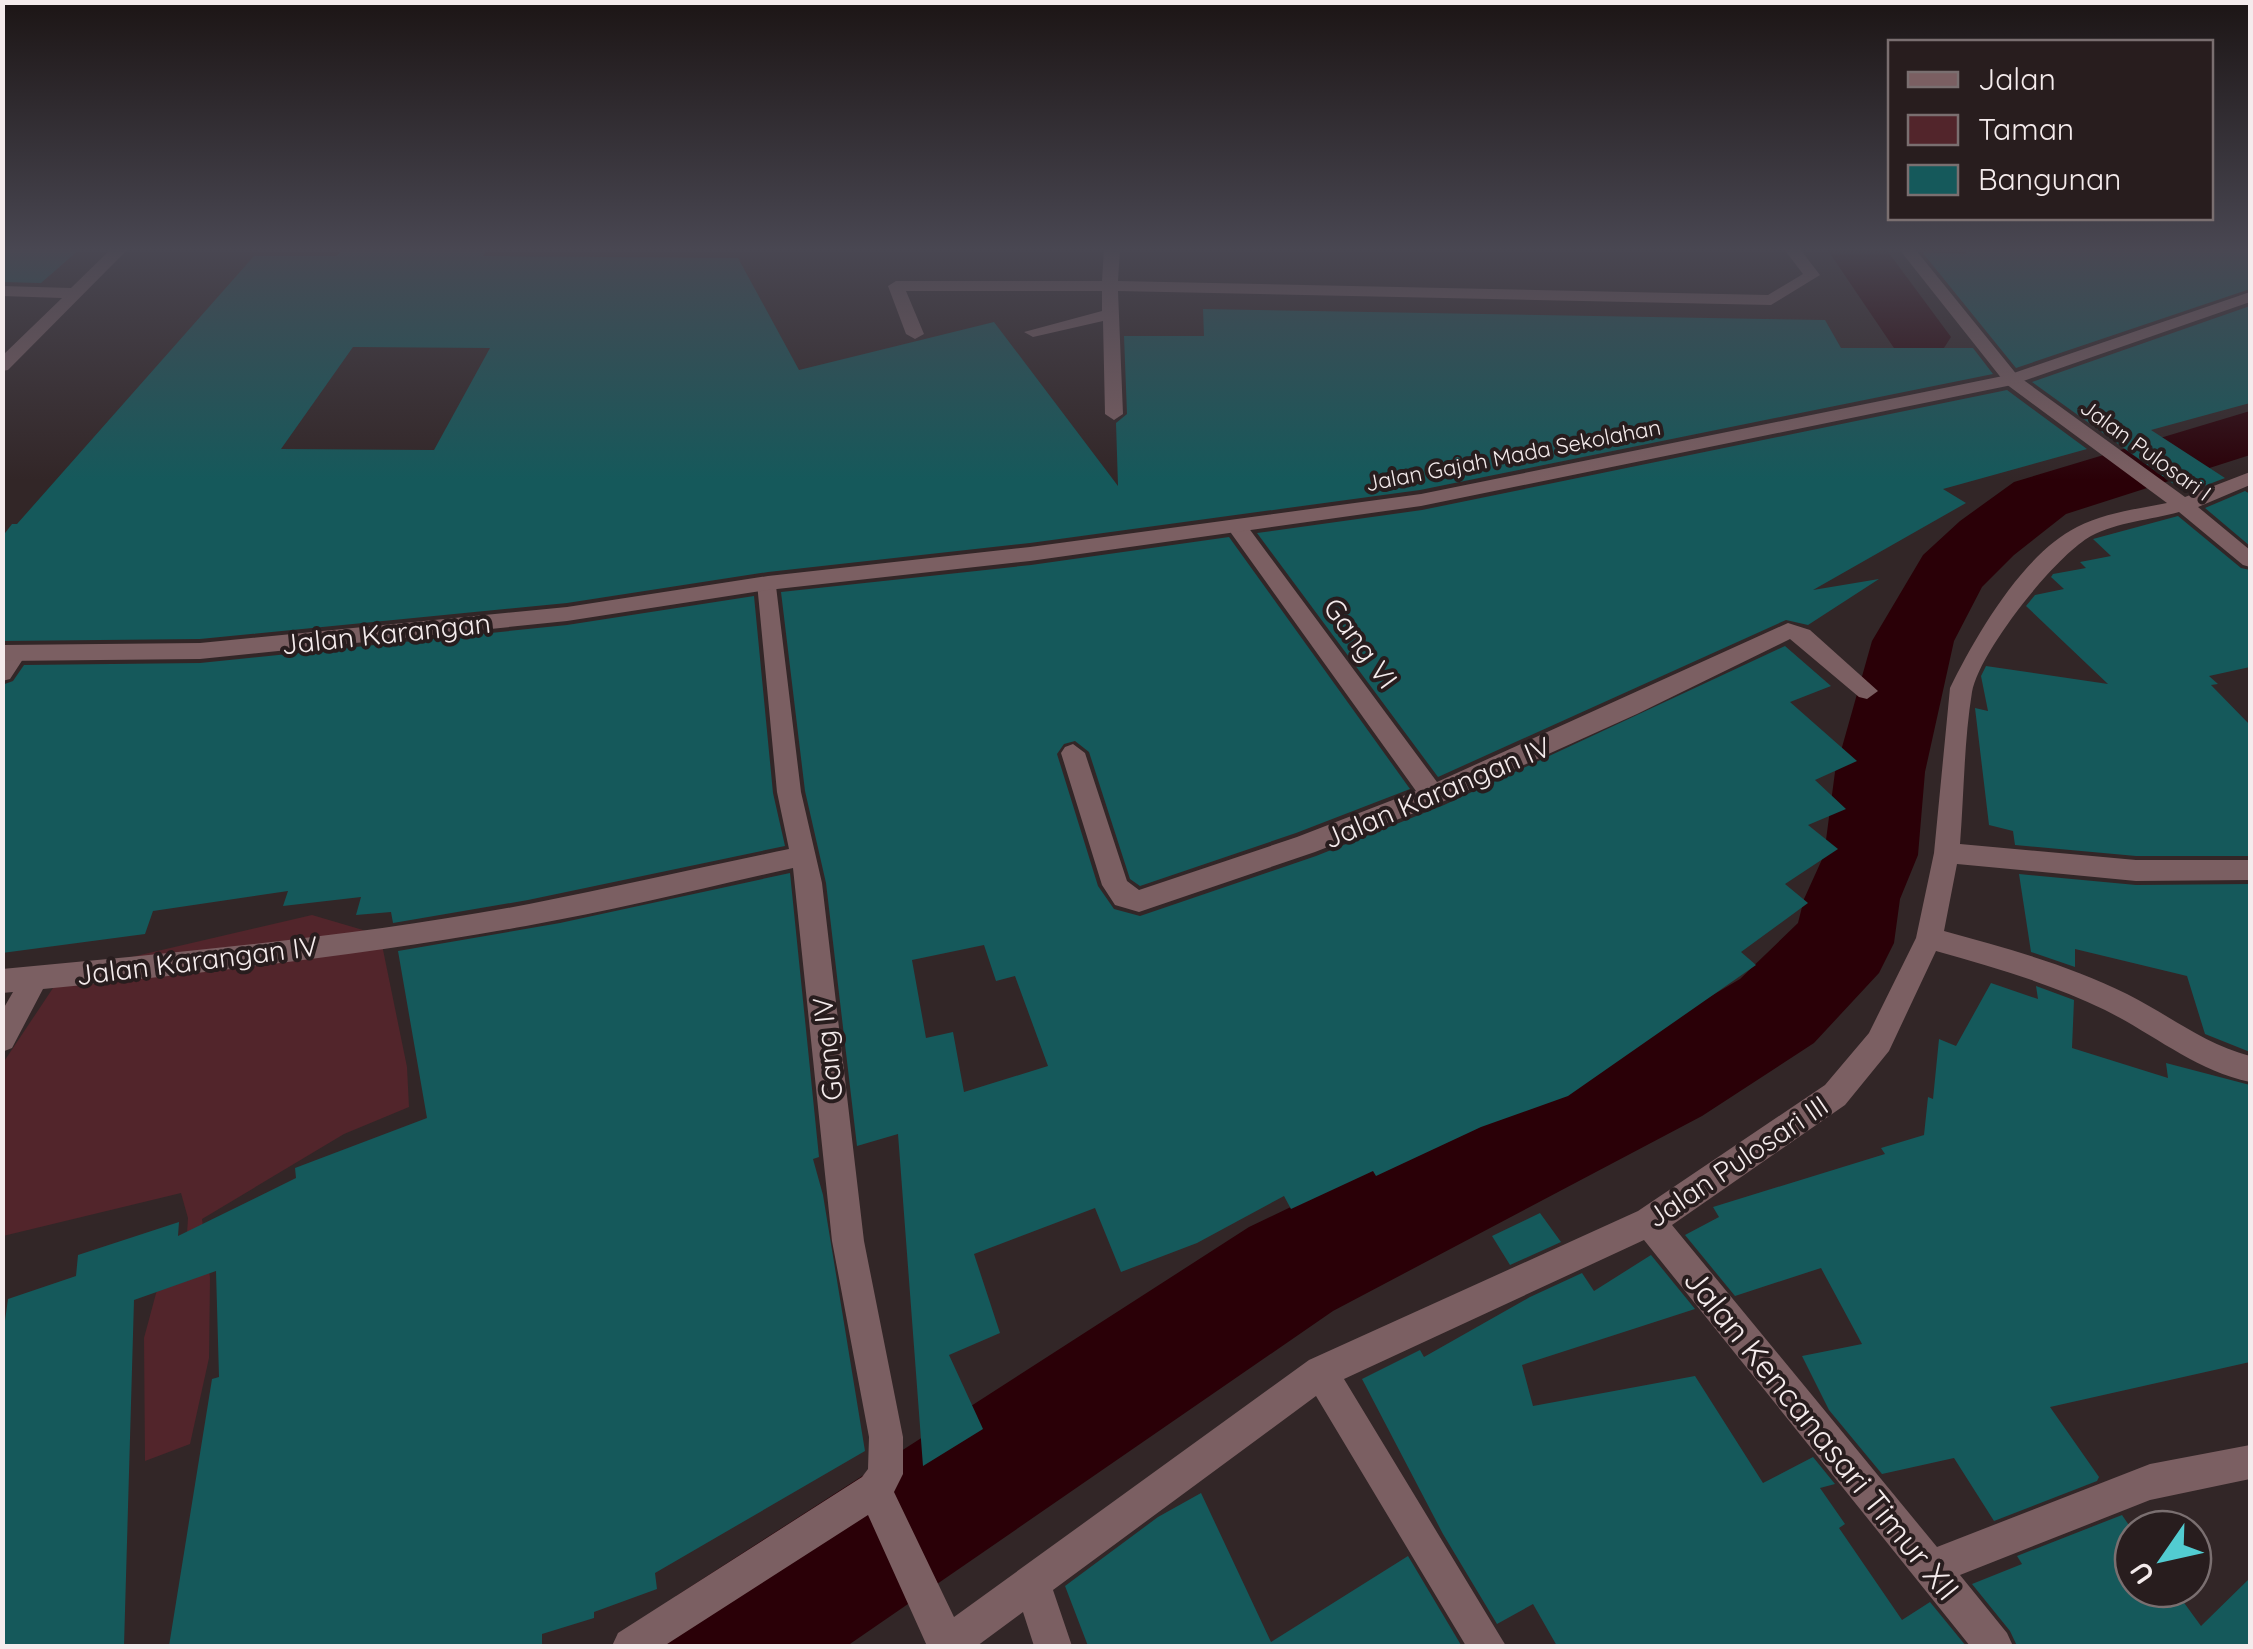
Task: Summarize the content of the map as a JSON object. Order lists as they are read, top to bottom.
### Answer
{
  "streets": {
    "street": [
      "Jalan Pulosari I",
      "Jalan Gajah Mada Sekolahan",
      "Jalan Karangan",
      "Gang VI",
      "Jalan Karangan IV",
      "Gang IV",
      "Jalan Pulosari III",
      "Jalan Kencanasari Timur XII"
    ]
  },
  "crossings": [
    ["Jalan Pulosari I", "Jalan Gajah Mada Sekolahan"],
    ["Jalan Pulosari I", "Jalan Pulosari III"],
    ["Jalan Gajah Mada Sekolahan", "Jalan Karangan"],
    ["Jalan Gajah Mada Sekolahan", "Gang VI"],
    ["Jalan Gajah Mada Sekolahan", "Gang IV"],
    ["Jalan Karangan", "Gang IV"],
    ["Gang VI", "Jalan Karangan IV"],
    ["Jalan Karangan IV", "Gang IV"],
    ["Jalan Pulosari III", "Jalan Kencanasari Timur XII"]
  ],
  "legend": ["Jalan", "Taman", "Bangunan"],
  "north": "bottom left"
}
